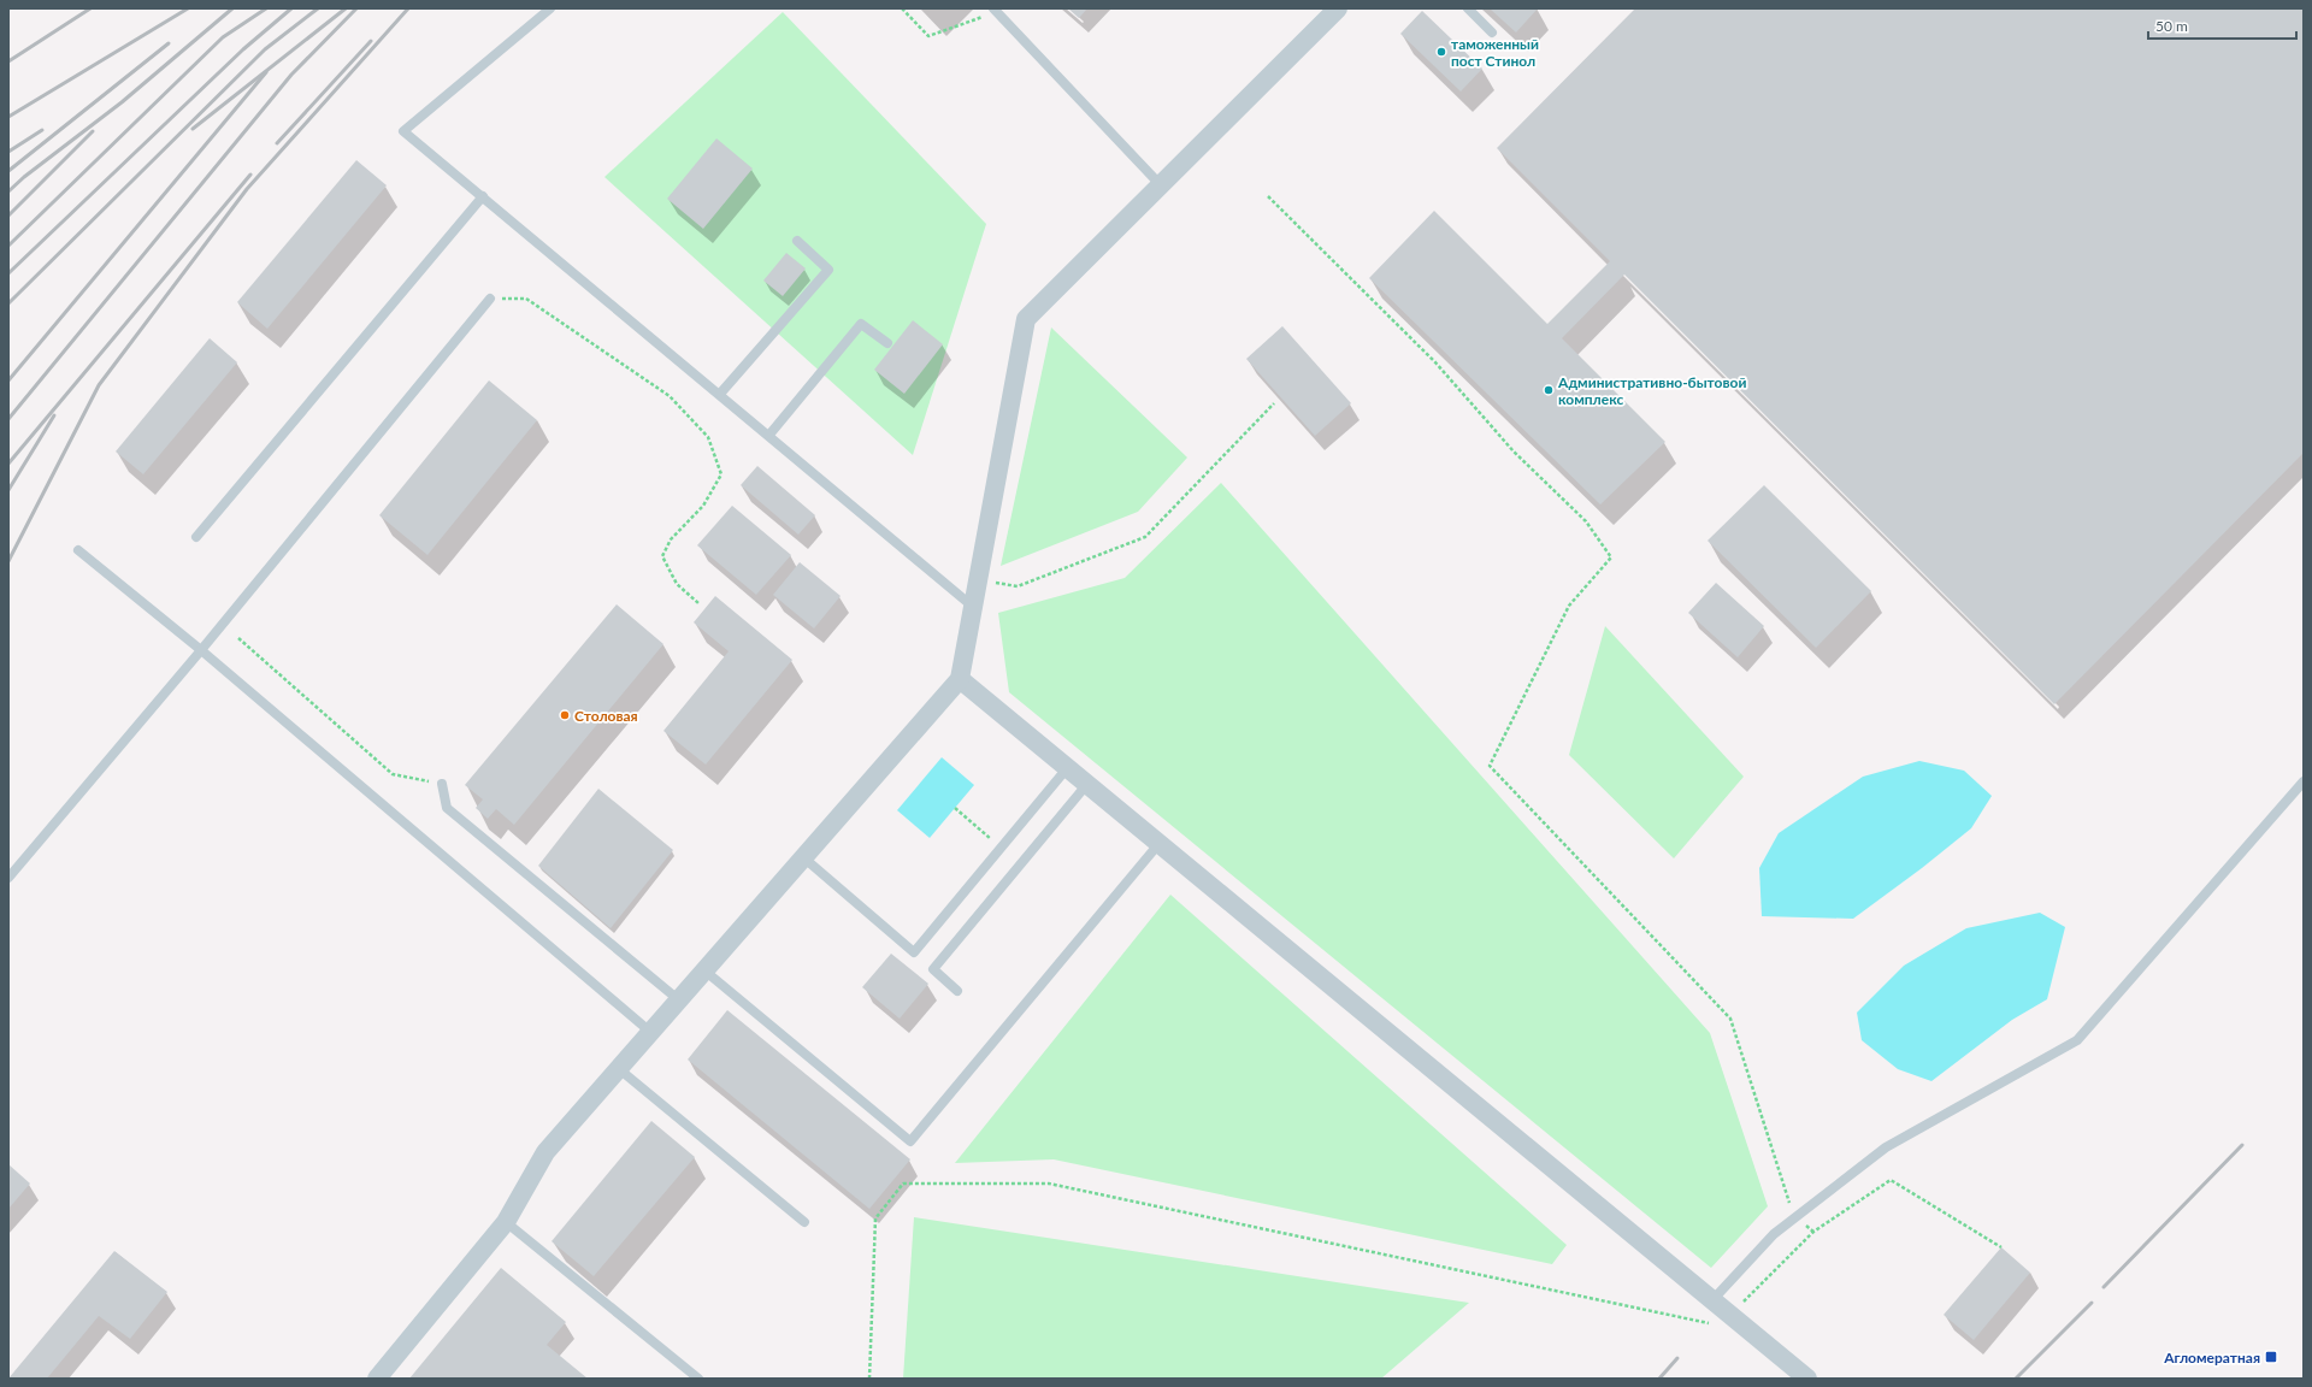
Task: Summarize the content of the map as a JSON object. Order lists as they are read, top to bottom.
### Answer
{
  "places": {
    "other": ["таможенный пост Стинол", "Административно-бытовой комплекс", "Столовая"],
    "transit": ["Агломератная"]
  },
  "scale_bar": "50 m"
}
